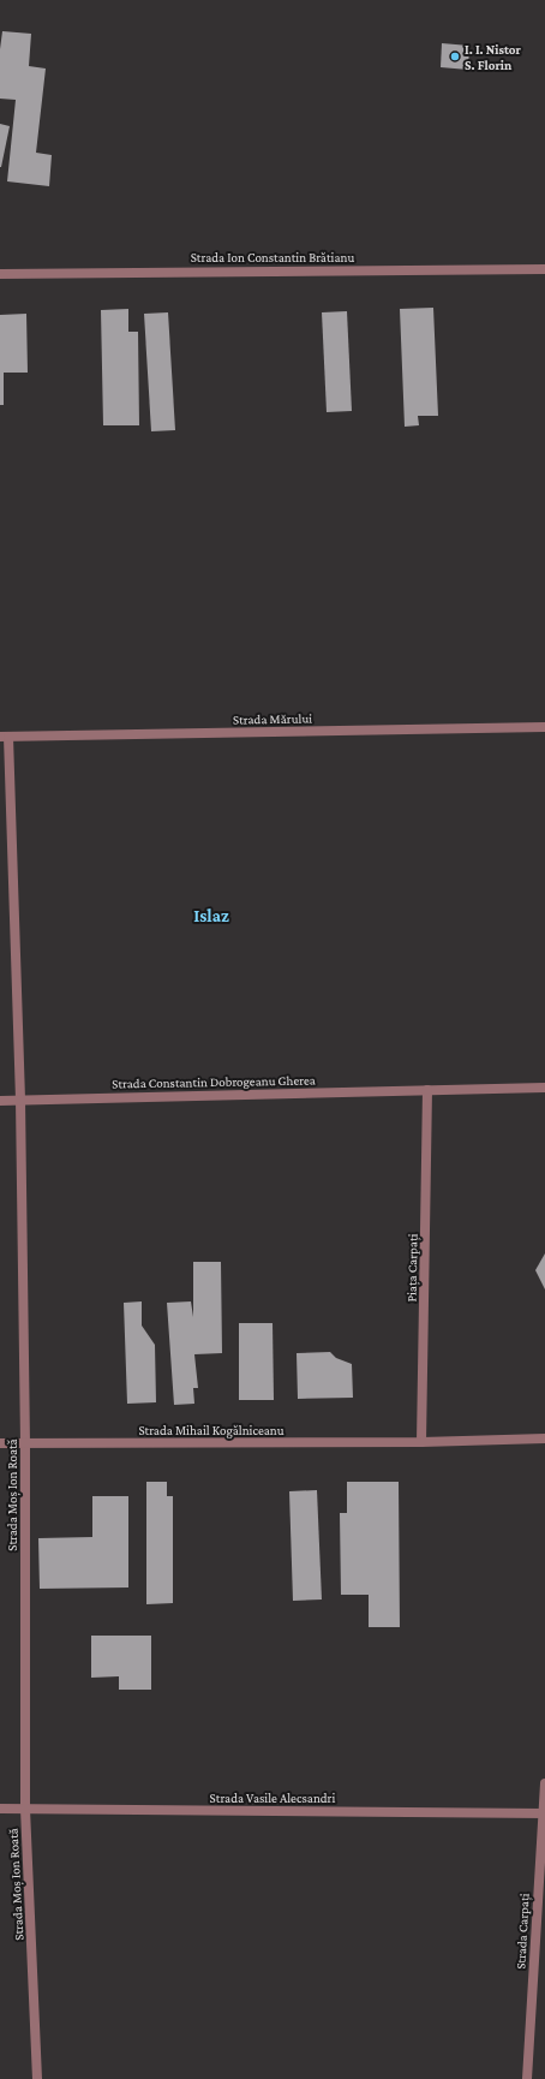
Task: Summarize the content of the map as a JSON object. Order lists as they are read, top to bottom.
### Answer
{
  "streets": {
    "street": [
      "Strada Ion Constantin Brătianu",
      "Strada Mărului",
      "Strada Constantin Dobrogeanu Gherea",
      "Piața Carpați",
      "Strada Mihail Kogălniceanu",
      "Strada Moș Ion Roată",
      "Strada Vasile Alecsandri",
      "Strada Carpați"
    ]
  },
  "crossings": [
    ["Strada Mărului", "Strada Moș Ion Roată"],
    ["Strada Constantin Dobrogeanu Gherea", "Piața Carpați"],
    ["Strada Constantin Dobrogeanu Gherea", "Strada Moș Ion Roată"],
    ["Piața Carpați", "Strada Mihail Kogălniceanu"],
    ["Strada Mihail Kogălniceanu", "Strada Moș Ion Roată"],
    ["Strada Moș Ion Roată", "Strada Vasile Alecsandri"],
    ["Strada Vasile Alecsandri", "Strada Carpați"]
  ],
  "districts": ["Islaz"],
  "places": ["I. I. Nistor S. Florin"]
}
